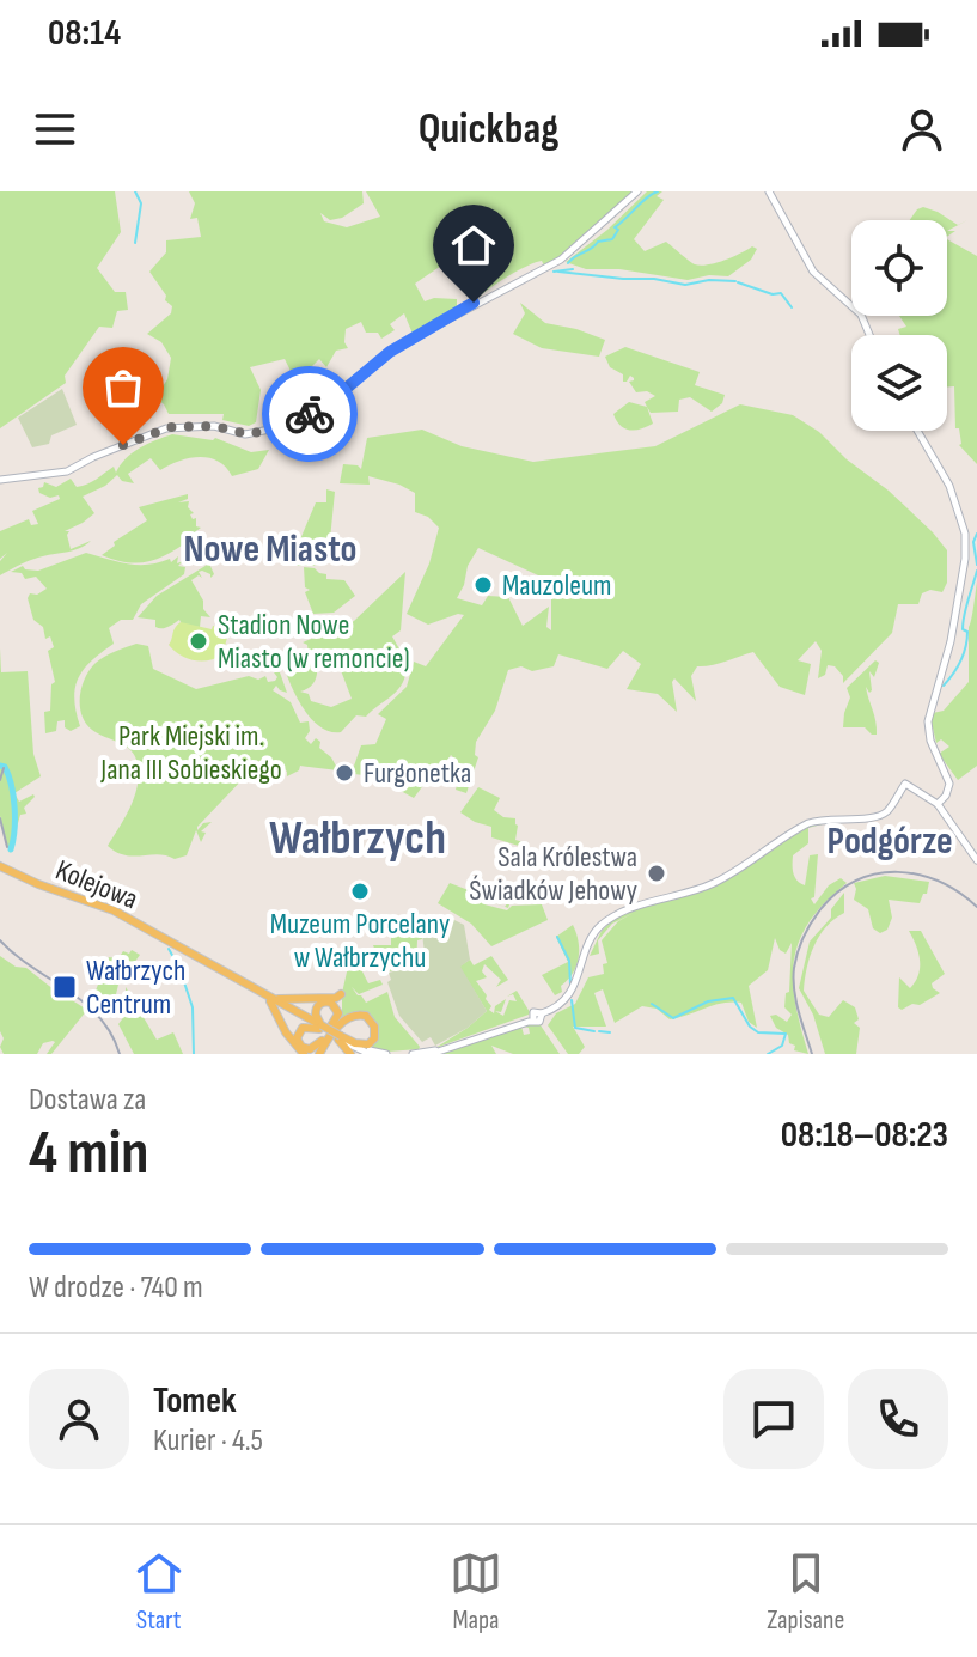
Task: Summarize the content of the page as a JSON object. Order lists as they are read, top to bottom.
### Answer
{
  "streets": {
    "main road": ["Kolejowa"]
  },
  "districts": ["Nowe Miasto", "Wałbrzych", "Podgórze"],
  "parks": ["Park Miejski im. Jana III Sobieskiego"],
  "places": {
    "other": [
      "Mauzoleum",
      "Stadion Nowe Miasto (w remoncie)",
      "Furgonetka",
      "Sala Królestwa Świadków Jehowy",
      "Muzeum Porcelany w Wałbrzychu"
    ],
    "transit": ["Wałbrzych Centrum"]
  },
  "page": {
    "status": "08:14",
    "header": "Quickbag",
    "heading": ["4 min", "Dostawa za", "08:18–08:23"],
    "panel": ["Tomek", "Kurier · 4.5"],
    "bar": "W drodze · 740 m",
    "tabs": ["Start", "Mapa", "Zapisane"]
  }
}
